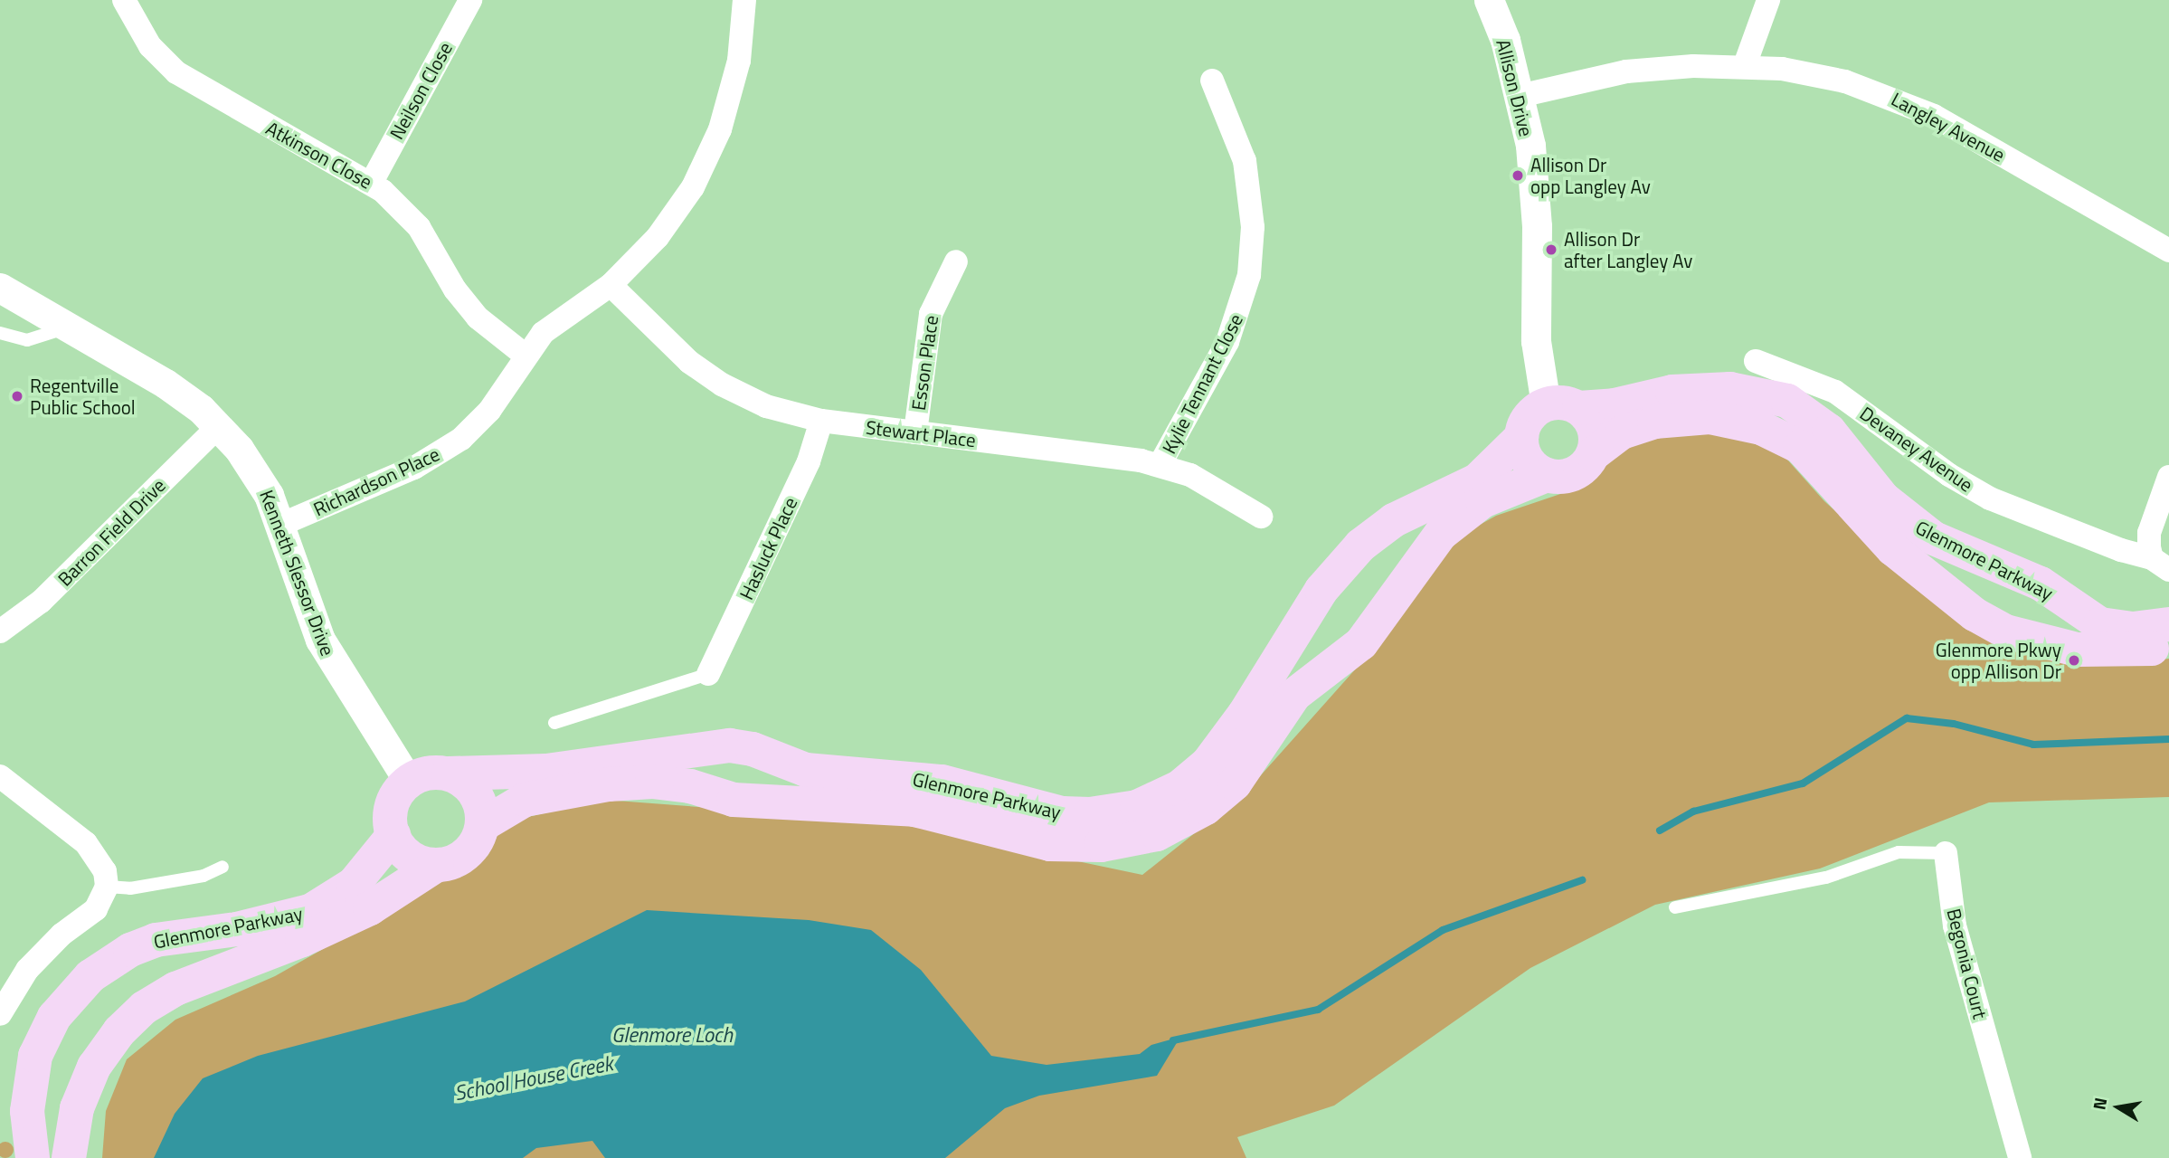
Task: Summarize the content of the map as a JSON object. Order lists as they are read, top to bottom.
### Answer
{
  "streets": {
    "main road": ["Glenmore Parkway"],
    "street": [
      "Allison Drive",
      "Neilson Close",
      "Langley Avenue",
      "Atkinson Close",
      "Esson Place",
      "Kylie Tennant Close",
      "Stewart Place",
      "Devaney Avenue",
      "Richardson Place",
      "Barron Field Drive",
      "Hasluck Place",
      "Kenneth Slessor Drive",
      "Begonia Court"
    ]
  },
  "crossings": [
    ["Allison Drive", "Langley Avenue"],
    ["Allison Drive", "Glenmore Parkway"],
    ["Neilson Close", "Atkinson Close"],
    ["Atkinson Close", "Richardson Place"],
    ["Esson Place", "Stewart Place"],
    ["Kylie Tennant Close", "Stewart Place"],
    ["Stewart Place", "Richardson Place"],
    ["Stewart Place", "Hasluck Place"],
    ["Richardson Place", "Kenneth Slessor Drive"],
    ["Barron Field Drive", "Kenneth Slessor Drive"],
    ["Glenmore Parkway", "Kenneth Slessor Drive"]
  ],
  "water": ["Glenmore Loch", "School House Creek"],
  "places": [
    "Allison Dr opp Langley Av",
    "Allison Dr after Langley Av",
    "Regentville Public School",
    "Glenmore Pkwy opp Allison Dr"
  ],
  "north": "left"
}
